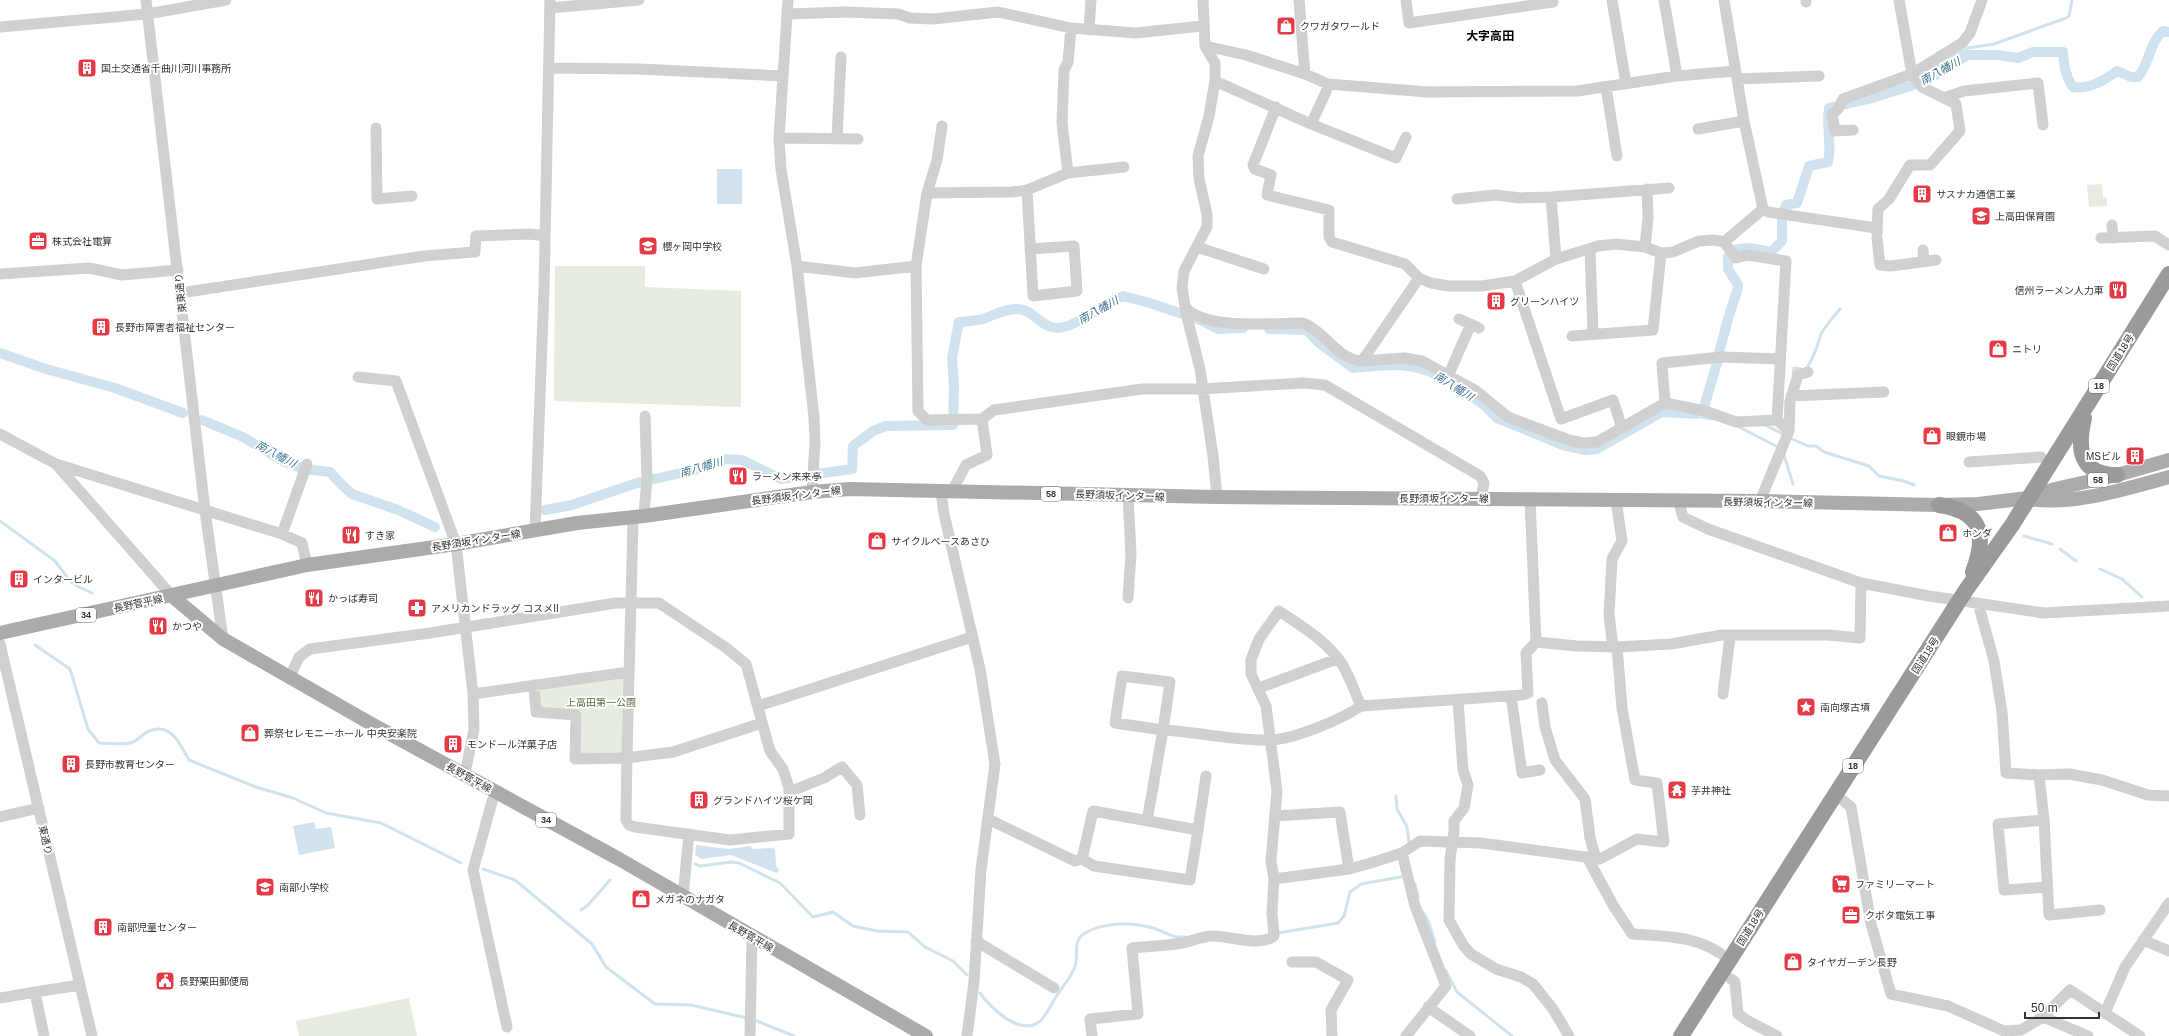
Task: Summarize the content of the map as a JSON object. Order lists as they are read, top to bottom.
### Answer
{
  "streets": {
    "highway": ["国道18号", "18"],
    "main road": [
      "58",
      "長野須坂インター線",
      "長野菅平線",
      "34"
    ],
    "street": ["東東通り", "東通り"]
  },
  "crossings": [
    ["東東通り", "長野須坂インター線"],
    ["東東通り", "長野菅平線"],
    ["国道18号", "長野須坂インター線"],
    ["長野須坂インター線", "長野菅平線"]
  ],
  "districts": ["大字高田"],
  "water": ["南八幡川"],
  "parks": ["上高田第一公園"],
  "places": {
    "shop": [
      "クワガタワールド",
      "ニトリ",
      "眼鏡市場",
      "ホンダ",
      "サイクルベースあさひ",
      "葬祭セレモニーホール 中央安楽院",
      "メガネのナガタ",
      "タイヤガーデン長野"
    ],
    "building": [
      "国土交通省千曲川河川事務所",
      "サスナカ通信工業",
      "グリーンハイツ",
      "長野市障害者福祉センター",
      "MSビル",
      "インタービル",
      "モンドール洋菓子店",
      "長野市教育センター",
      "グランドハイツ桜ケ岡",
      "南部児童センター"
    ],
    "school or university": ["上高田保育園", "櫻ヶ岡中学校", "南部小学校"],
    "office": ["株式会社電算", "クボタ電気工事"],
    "restaurant": [
      "信州ラーメン人力車",
      "ラーメン来来亭",
      "すき家",
      "かっぱ寿司",
      "かつや"
    ],
    "pharmacy": ["アメリカンドラッグ コスメII"],
    "place": ["南向塚古墳"],
    "temple": ["芋井神社"],
    "supermarket": ["ファミリーマート"],
    "public building": ["長野栗田郵便局"]
  },
  "scale_bar": "50 m"
}
